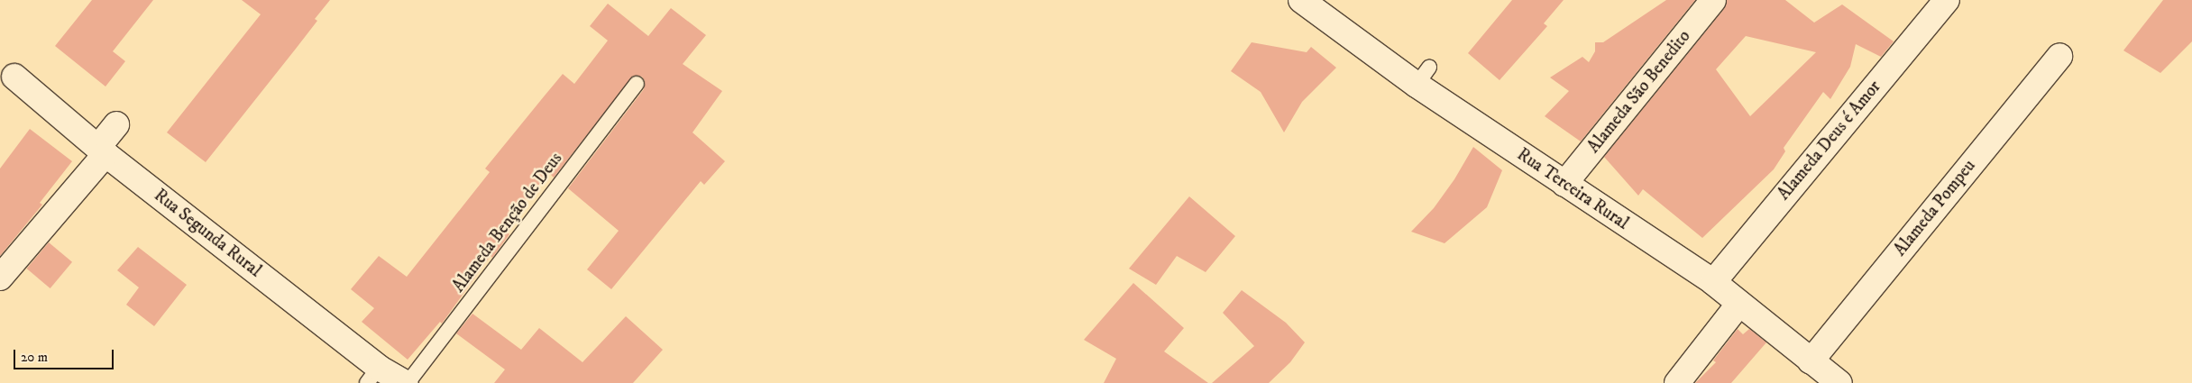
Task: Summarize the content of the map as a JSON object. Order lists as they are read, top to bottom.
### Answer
{
  "streets": {
    "street": [
      "Alameda São Benedito",
      "Alameda Deus é Amor",
      "Rua Terceira Rural",
      "Alameda Pompeu",
      "Rua Segunda Rural"
    ],
    "lane": ["Alameda Benção de Deus"]
  },
  "crossings": [
    ["Alameda São Benedito", "Rua Terceira Rural"],
    ["Alameda Deus é Amor", "Rua Terceira Rural"],
    ["Rua Terceira Rural", "Alameda Pompeu"],
    ["Alameda Benção de Deus", "Rua Segunda Rural"]
  ],
  "scale_bar": "20 m"
}
